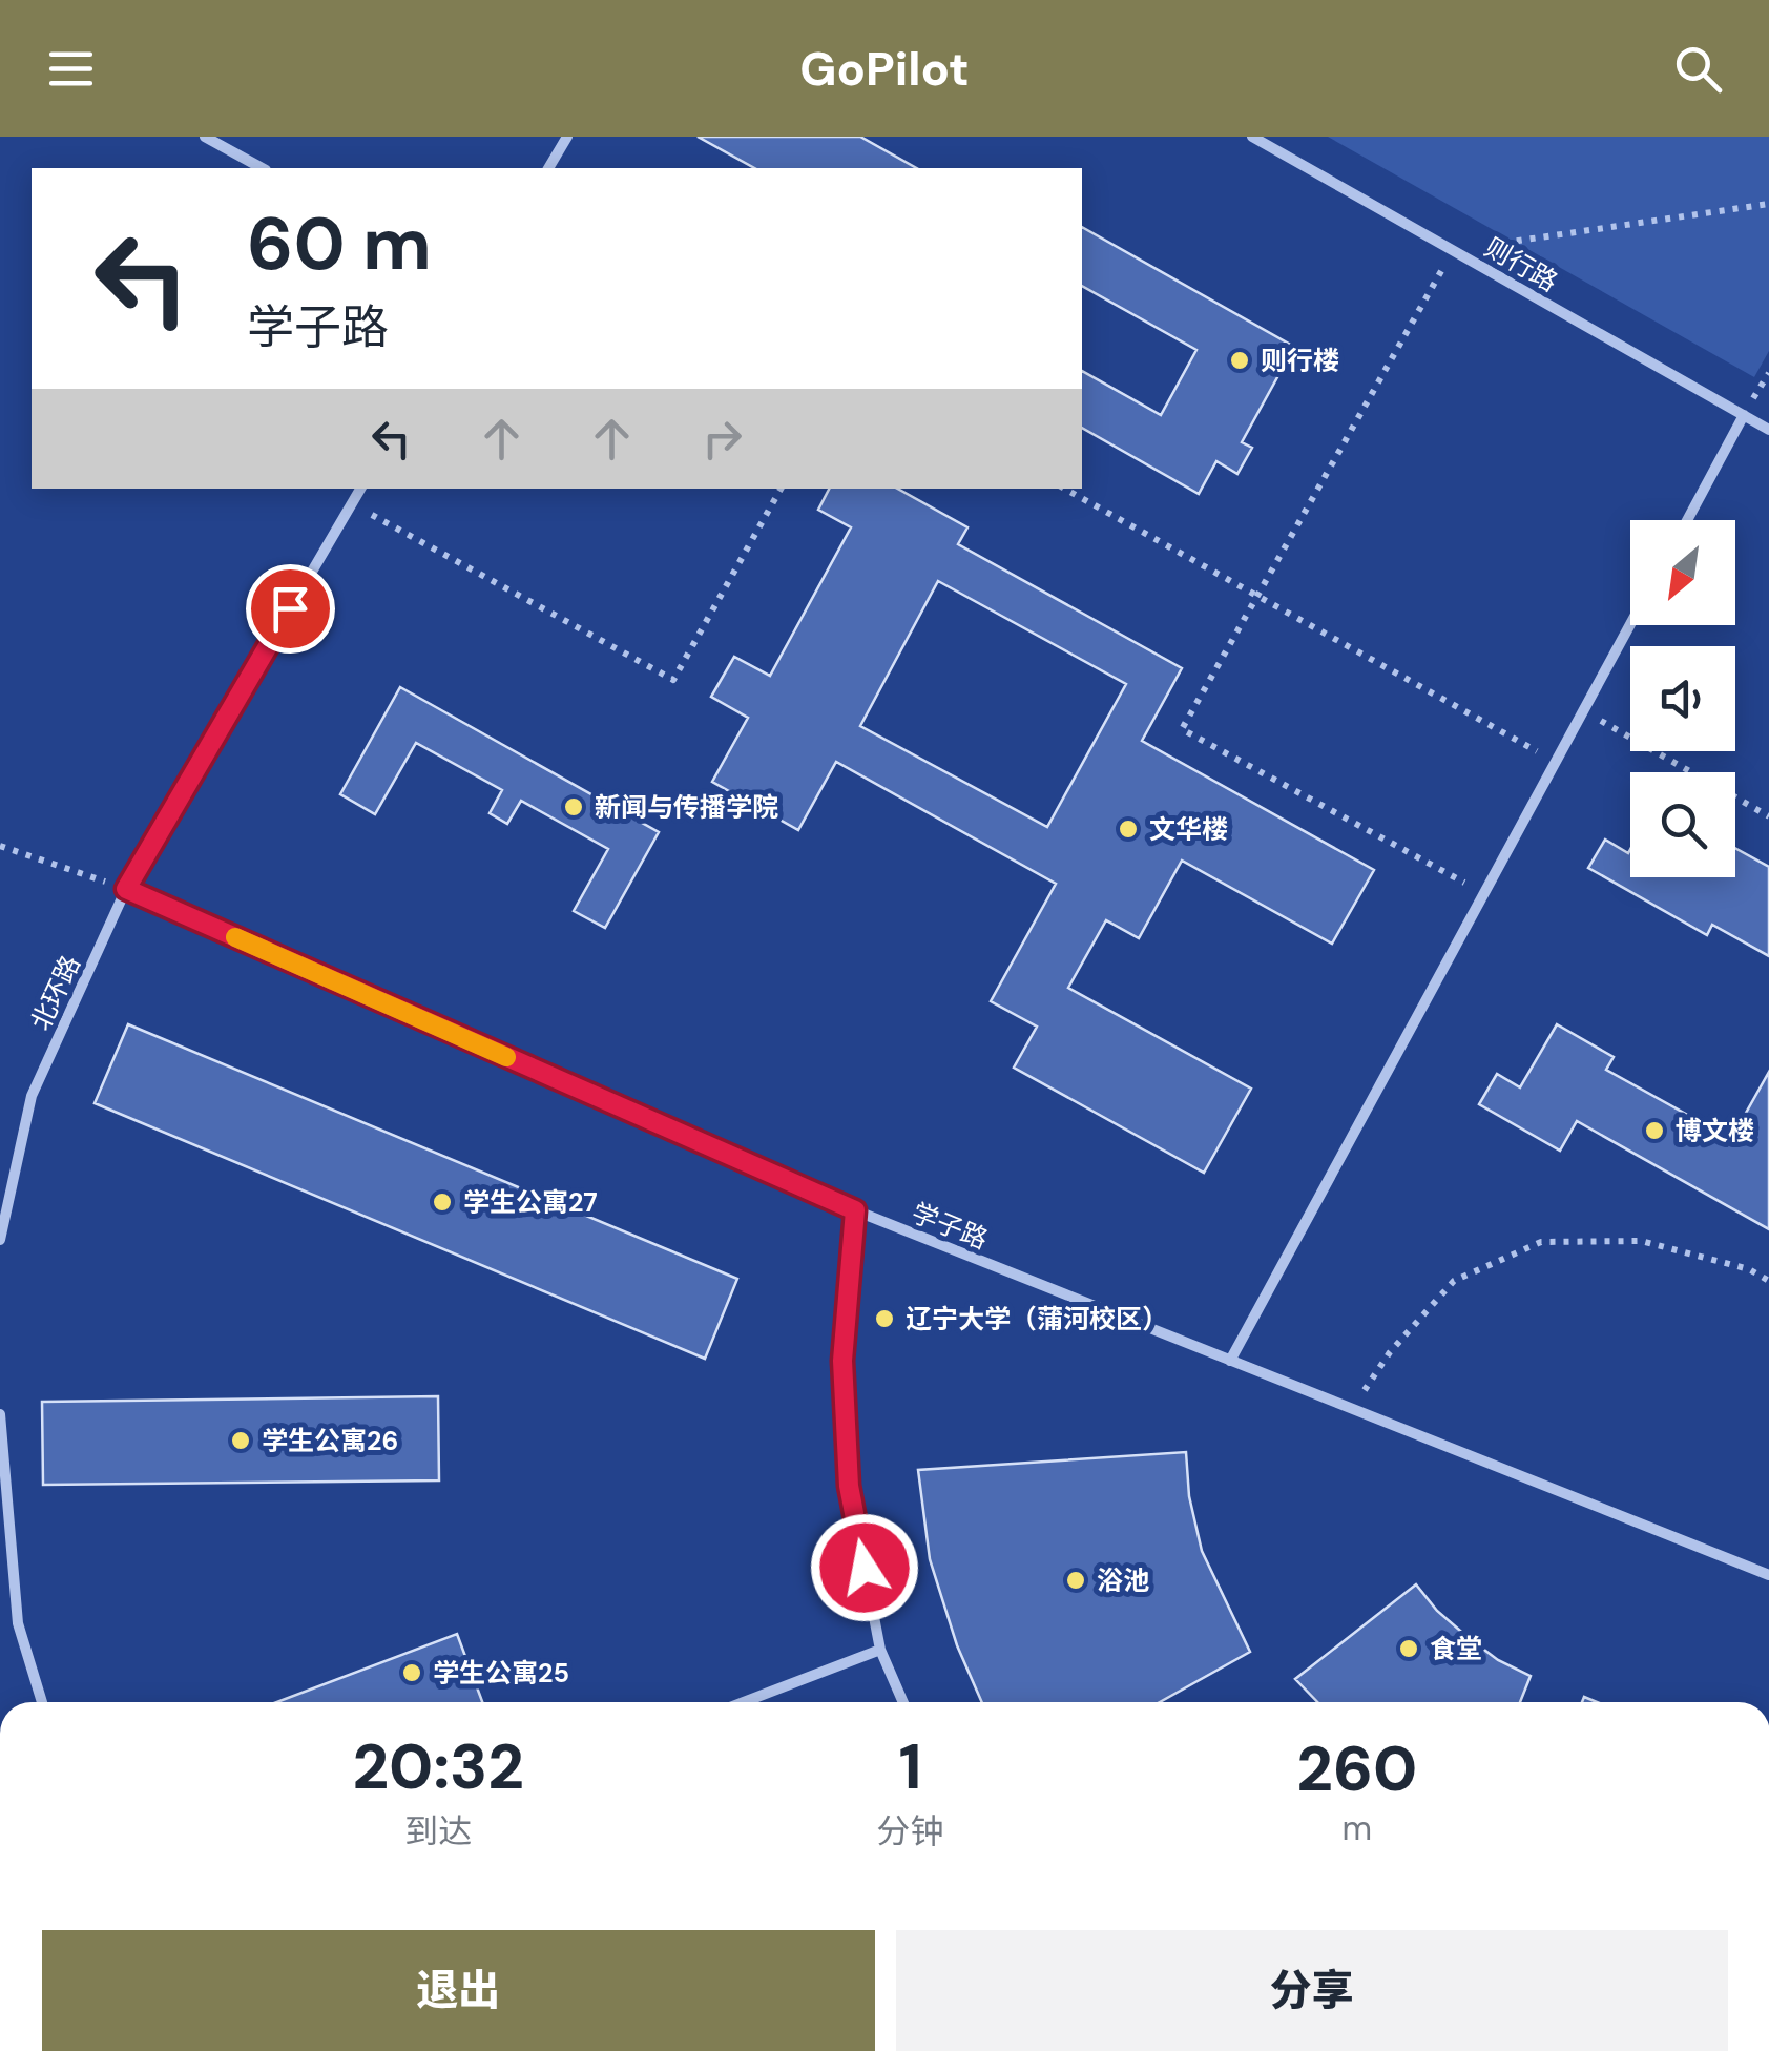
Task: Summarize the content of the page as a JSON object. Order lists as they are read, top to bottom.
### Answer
{
  "streets": {
    "street": ["则行路", "北环路", "学子路"]
  },
  "crossings": [
    ["北环路", "学子路"]
  ],
  "places": [
    "则行楼",
    "新闻与传播学院",
    "文华楼",
    "博文楼",
    "学生公寓27",
    "辽宁大学（蒲河校区）",
    "学生公寓26",
    "浴池",
    "食堂",
    "学生公寓25"
  ],
  "north": "bottom left",
  "page": {
    "header": "GoPilot",
    "turn": ["60 m", "学子路"],
    "eta": [
      "20:32",
      "到达",
      "1",
      "分钟",
      "260",
      "m"
    ],
    "buttons": ["退出", "分享"]
  }
}
